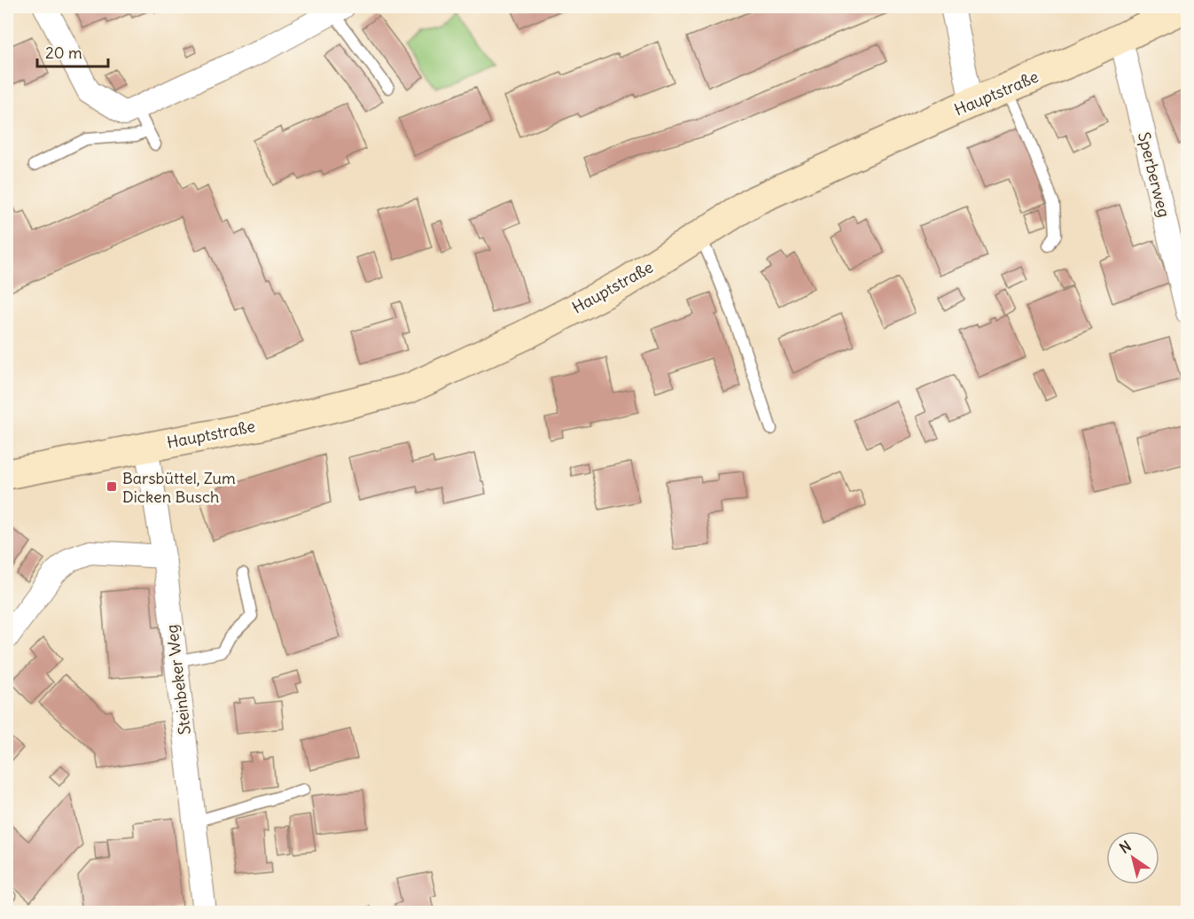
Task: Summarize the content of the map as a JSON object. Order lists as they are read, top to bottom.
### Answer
{
  "streets": {
    "street": ["Hauptstraße", "Sperberweg", "Steinbeker Weg"]
  },
  "crossings": [
    ["Hauptstraße", "Sperberweg"],
    ["Hauptstraße", "Steinbeker Weg"]
  ],
  "places": {
    "transit": ["Barsbüttel, Zum Dicken Busch"]
  },
  "scale_bar": "20 m",
  "north": "top left"
}
